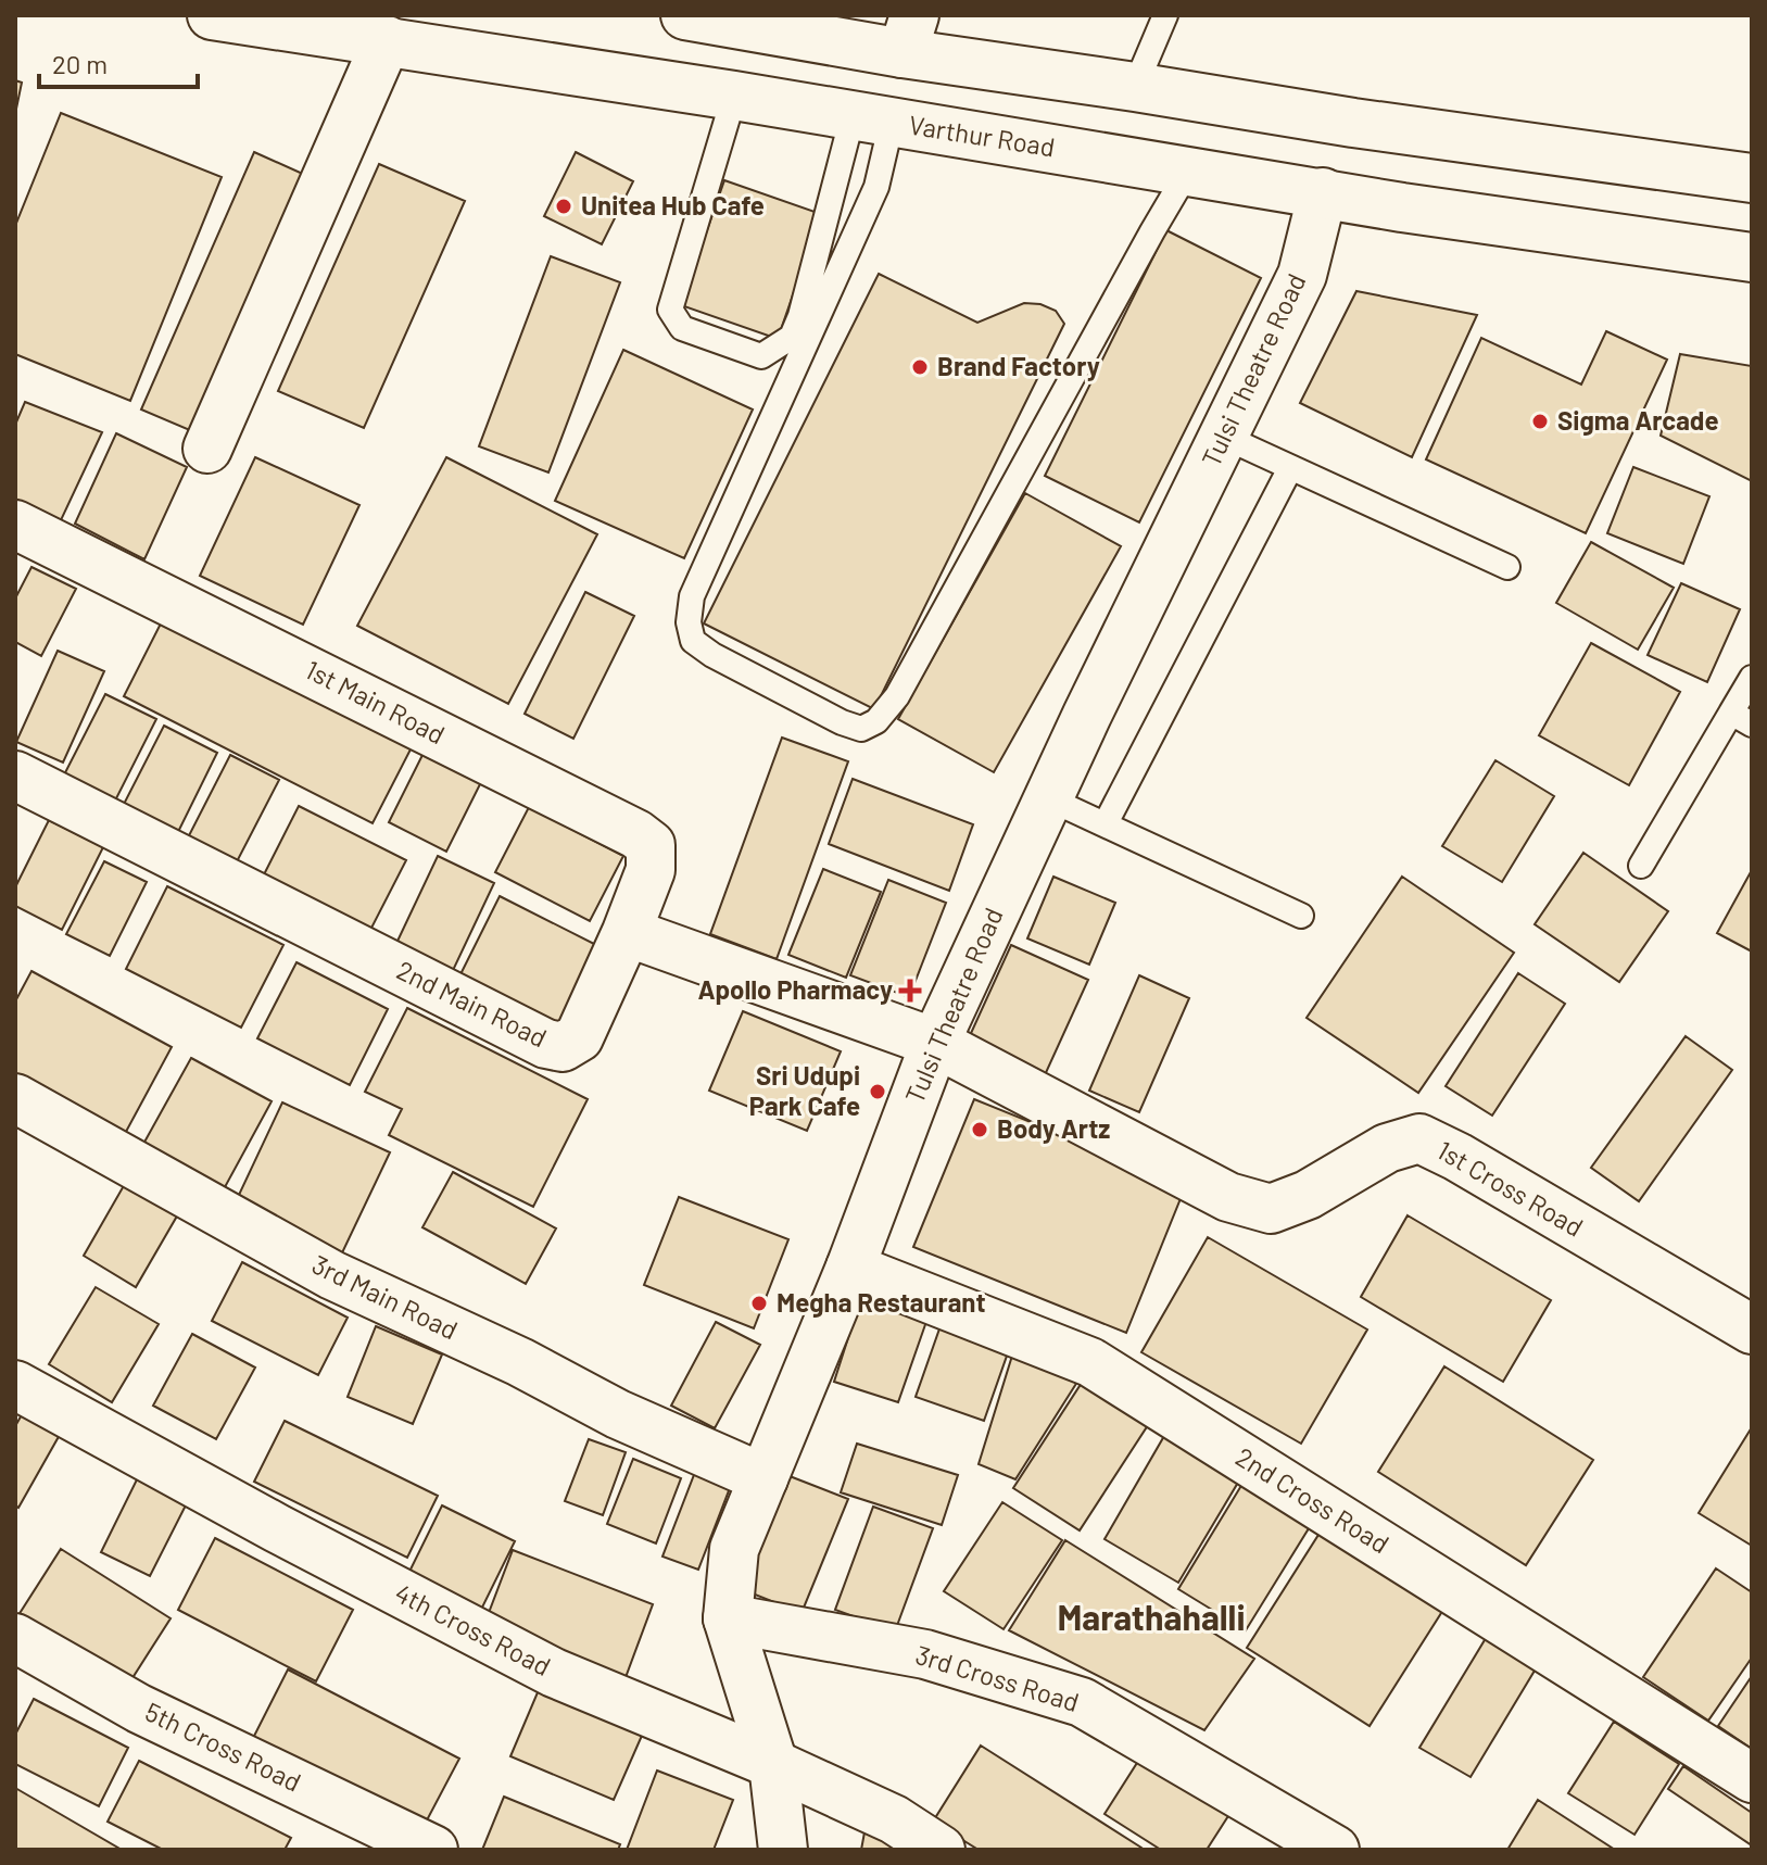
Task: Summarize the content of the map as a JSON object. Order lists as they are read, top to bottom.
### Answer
{
  "streets": {
    "street": [
      "Varthur Road",
      "Tulsi Theatre Road",
      "1st Main Road",
      "2nd Main Road",
      "1st Cross Road",
      "3rd Main Road",
      "2nd Cross Road",
      "4th Cross Road",
      "3rd Cross Road",
      "5th Cross Road"
    ]
  },
  "crossings": [
    ["Varthur Road", "Tulsi Theatre Road"],
    ["Tulsi Theatre Road", "1st Cross Road"],
    ["Tulsi Theatre Road", "3rd Main Road"],
    ["Tulsi Theatre Road", "2nd Cross Road"],
    ["Tulsi Theatre Road", "4th Cross Road"],
    ["Tulsi Theatre Road", "3rd Cross Road"],
    ["1st Main Road", "2nd Main Road"]
  ],
  "districts": ["Marathahalli"],
  "places": {
    "other": [
      "Unitea Hub Cafe",
      "Brand Factory",
      "Sigma Arcade",
      "Sri Udupi Park Cafe",
      "Body Artz",
      "Megha Restaurant"
    ],
    "health": ["Apollo Pharmacy"]
  },
  "scale_bar": "20 m"
}
